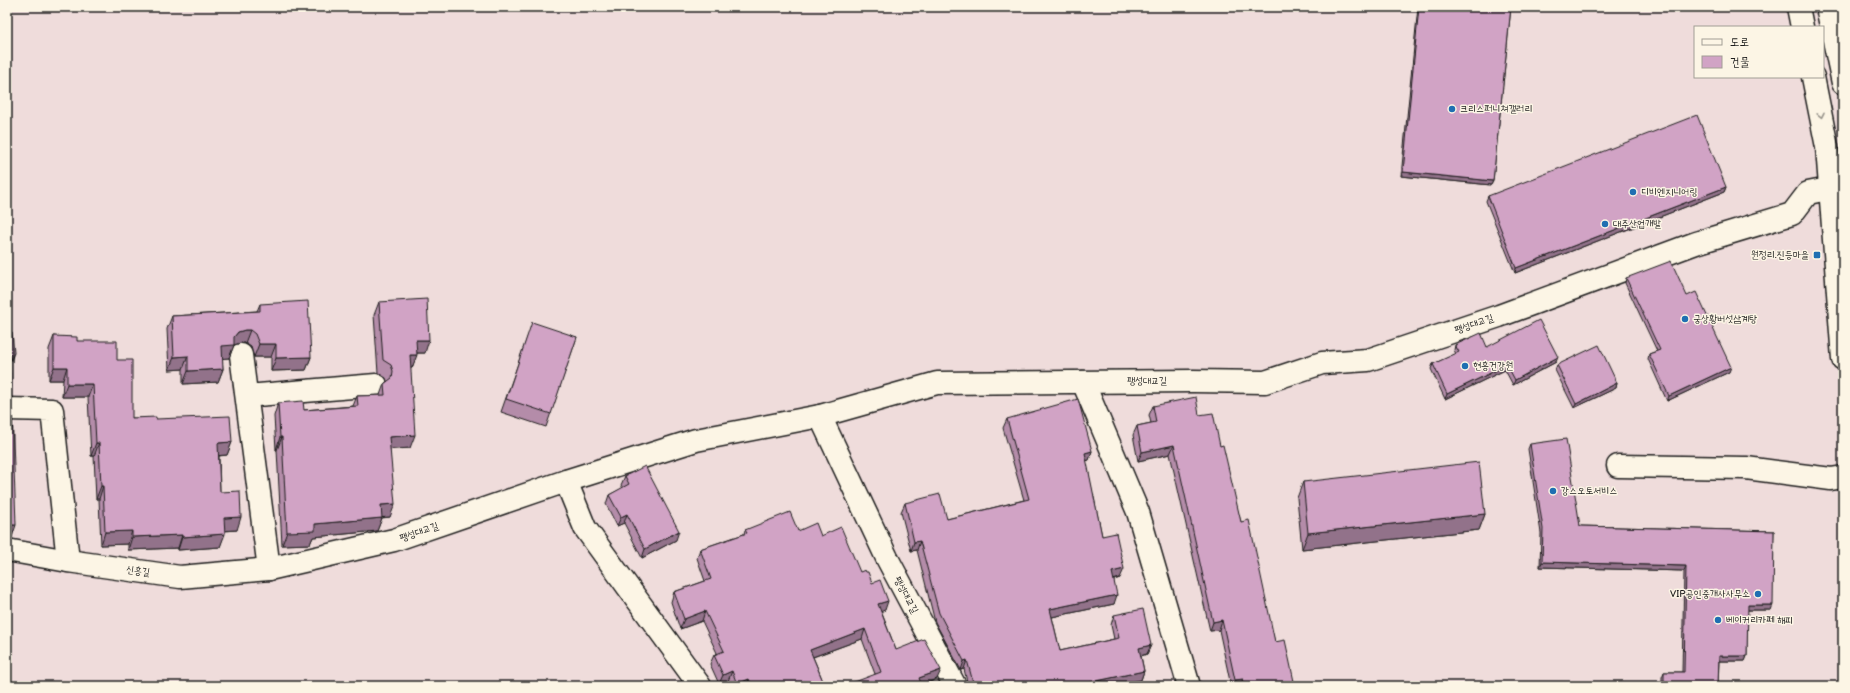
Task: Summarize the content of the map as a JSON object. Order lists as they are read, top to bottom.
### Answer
{
  "streets": {
    "street": ["팽성대교길", "신흥길"]
  },
  "crossings": [
    ["팽성대교길", "신흥길"]
  ],
  "places": {
    "other": [
      "크리스퍼니쳐갤러리",
      "디비엔지니어링",
      "대주산업개발",
      "궁상황버섯삼계탕",
      "현흥건강원",
      "강스오토서비스",
      "VIP공인중개사사무소",
      "베이커리카페 해피"
    ],
    "transit": ["원정리.진등마을"]
  },
  "legend": ["도로", "건물"]
}
